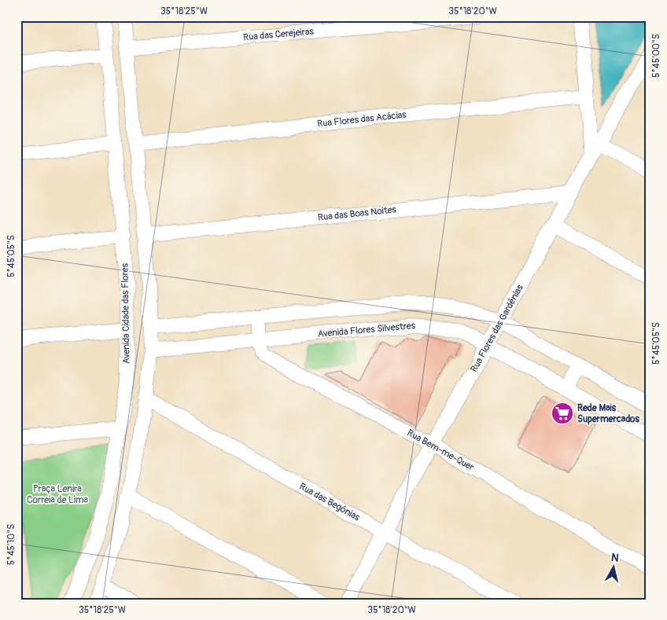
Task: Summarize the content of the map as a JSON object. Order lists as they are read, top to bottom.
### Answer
{
  "streets": {
    "street": [
      "Rua das Cerejeiras",
      "Rua Flores das Acácias",
      "Rua das Boas Noites",
      "Avenida Cidade das Flores",
      "Rua Flores das Gardênias",
      "Avenida Flores Silvestres",
      "Rua Bem-me-Quer",
      "Rua das Begônias"
    ]
  },
  "crossings": [
    ["Rua das Boas Noites", "Rua Flores das Gardênias"],
    ["Rua Flores das Gardênias", "Avenida Flores Silvestres"],
    ["Rua Flores das Gardênias", "Rua Bem-me-Quer"],
    ["Rua Flores das Gardênias", "Rua das Begônias"],
    ["Avenida Flores Silvestres", "Rua Bem-me-Quer"]
  ],
  "parks": ["Praça Lenira Correia de Lima"],
  "places": {
    "supermarket": ["Rede Mais Supermercados"]
  },
  "north": "top",
  "coordinates": [
    "35°18'25\"W",
    "35°18'20\"W",
    "5°45'00\"S",
    "5°45'05\"S",
    "5°45'10\"S"
  ]
}
